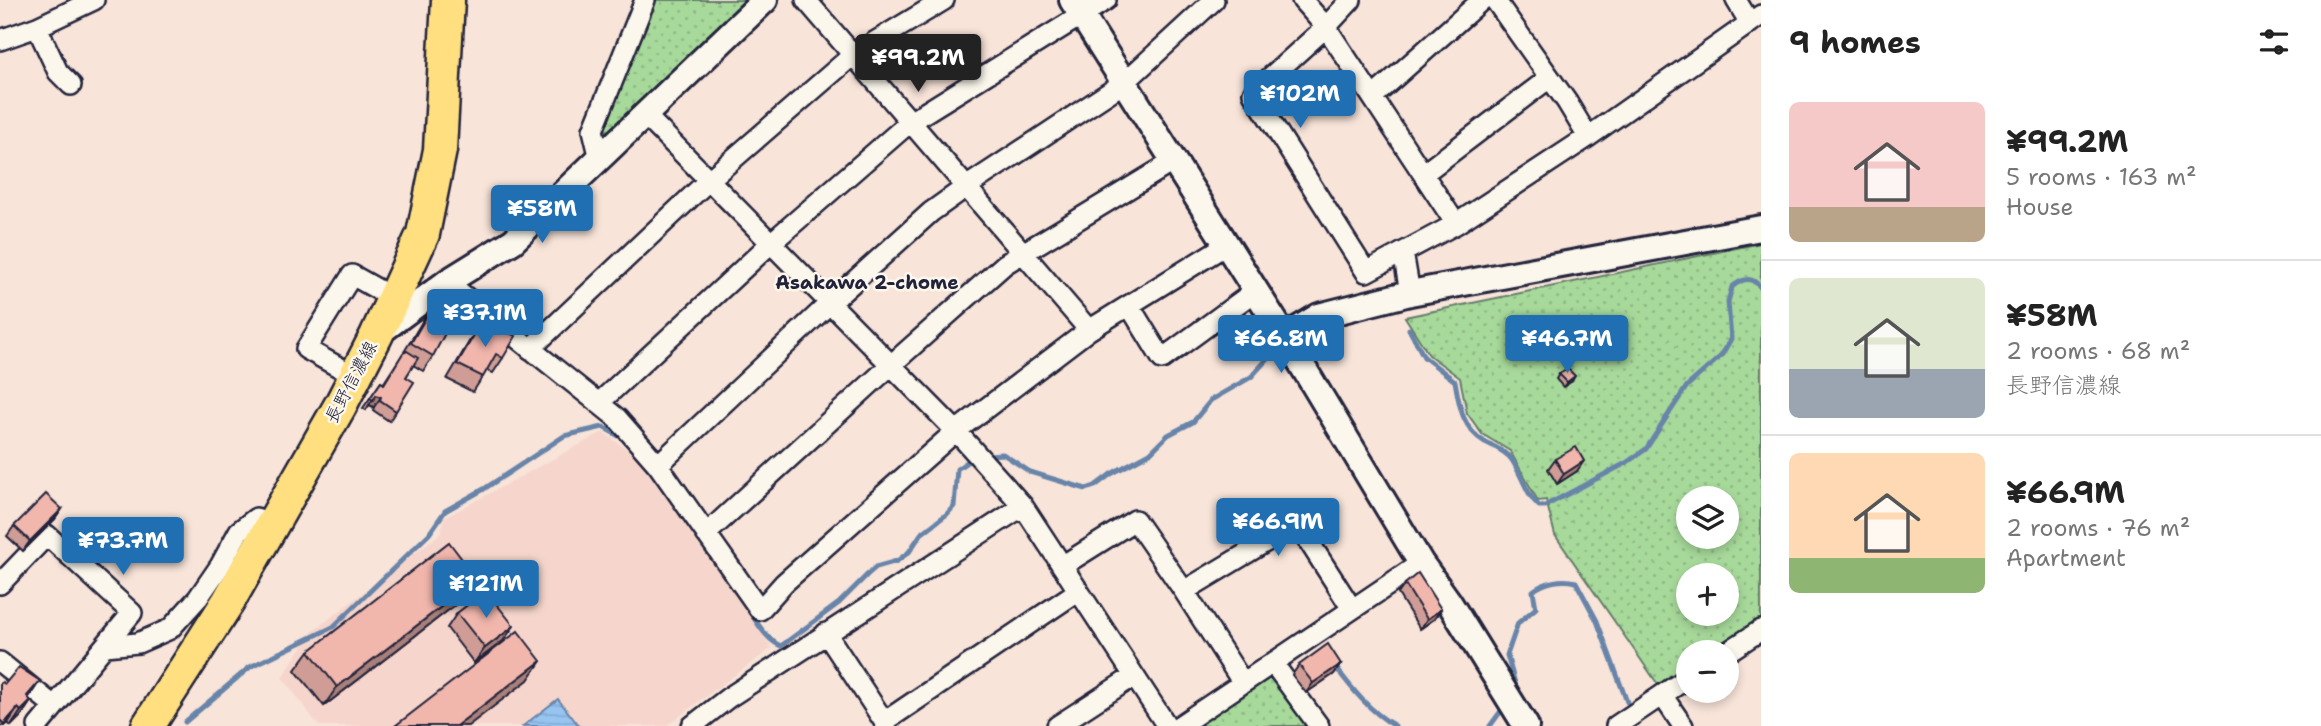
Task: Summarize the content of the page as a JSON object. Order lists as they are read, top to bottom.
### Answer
{
  "streets": {
    "main road": ["長野信濃線"]
  },
  "districts": ["Asakawa 2-chome"],
  "page": {
    "heading": "9 homes",
    "price": [
      "¥99.2M",
      "¥102M",
      "¥58M",
      "¥37.1M",
      "¥66.8M",
      "¥46.7M",
      "¥66.9M",
      "¥73.7M",
      "¥121M"
    ],
    "list": [
      {
        "name": "¥99.2M",
        "note": "5 rooms · 163 m² · House"
      },
      {
        "name": "¥58M",
        "note": "2 rooms · 68 m² · 長野信濃線"
      },
      {
        "name": "¥66.9M",
        "note": "2 rooms · 76 m² · Apartment"
      }
    ],
    "map_buttons": ["+", "−"]
  }
}
